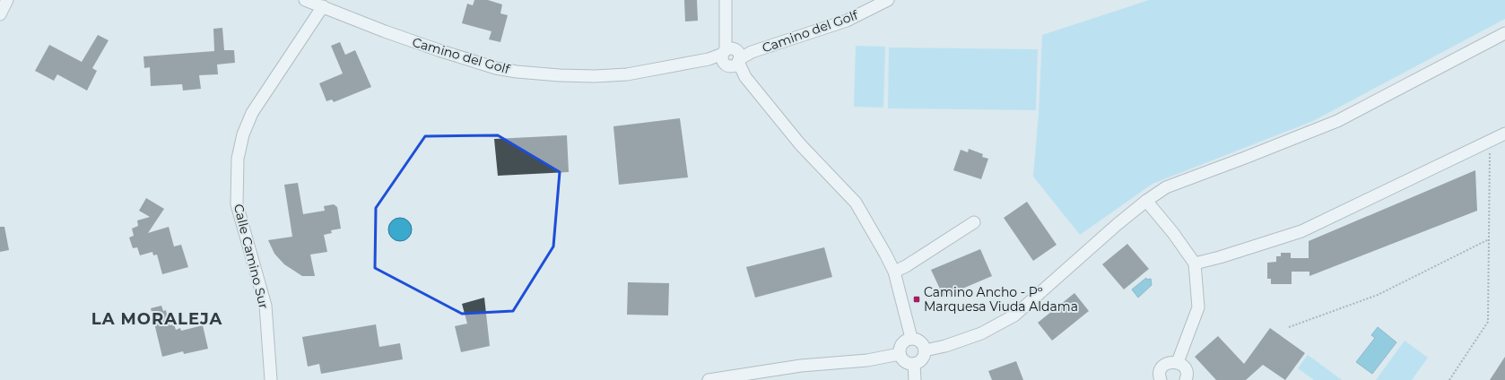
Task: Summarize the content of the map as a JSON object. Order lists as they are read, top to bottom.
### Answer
{
  "streets": {
    "street": ["Camino del Golf", "Calle Camino Sur"]
  },
  "crossings": [
    ["Camino del Golf", "Calle Camino Sur"]
  ],
  "districts": ["LA MORALEJA"],
  "places": {
    "transit": ["Camino Ancho - Pº Marquesa Viuda Aldama"]
  }
}
